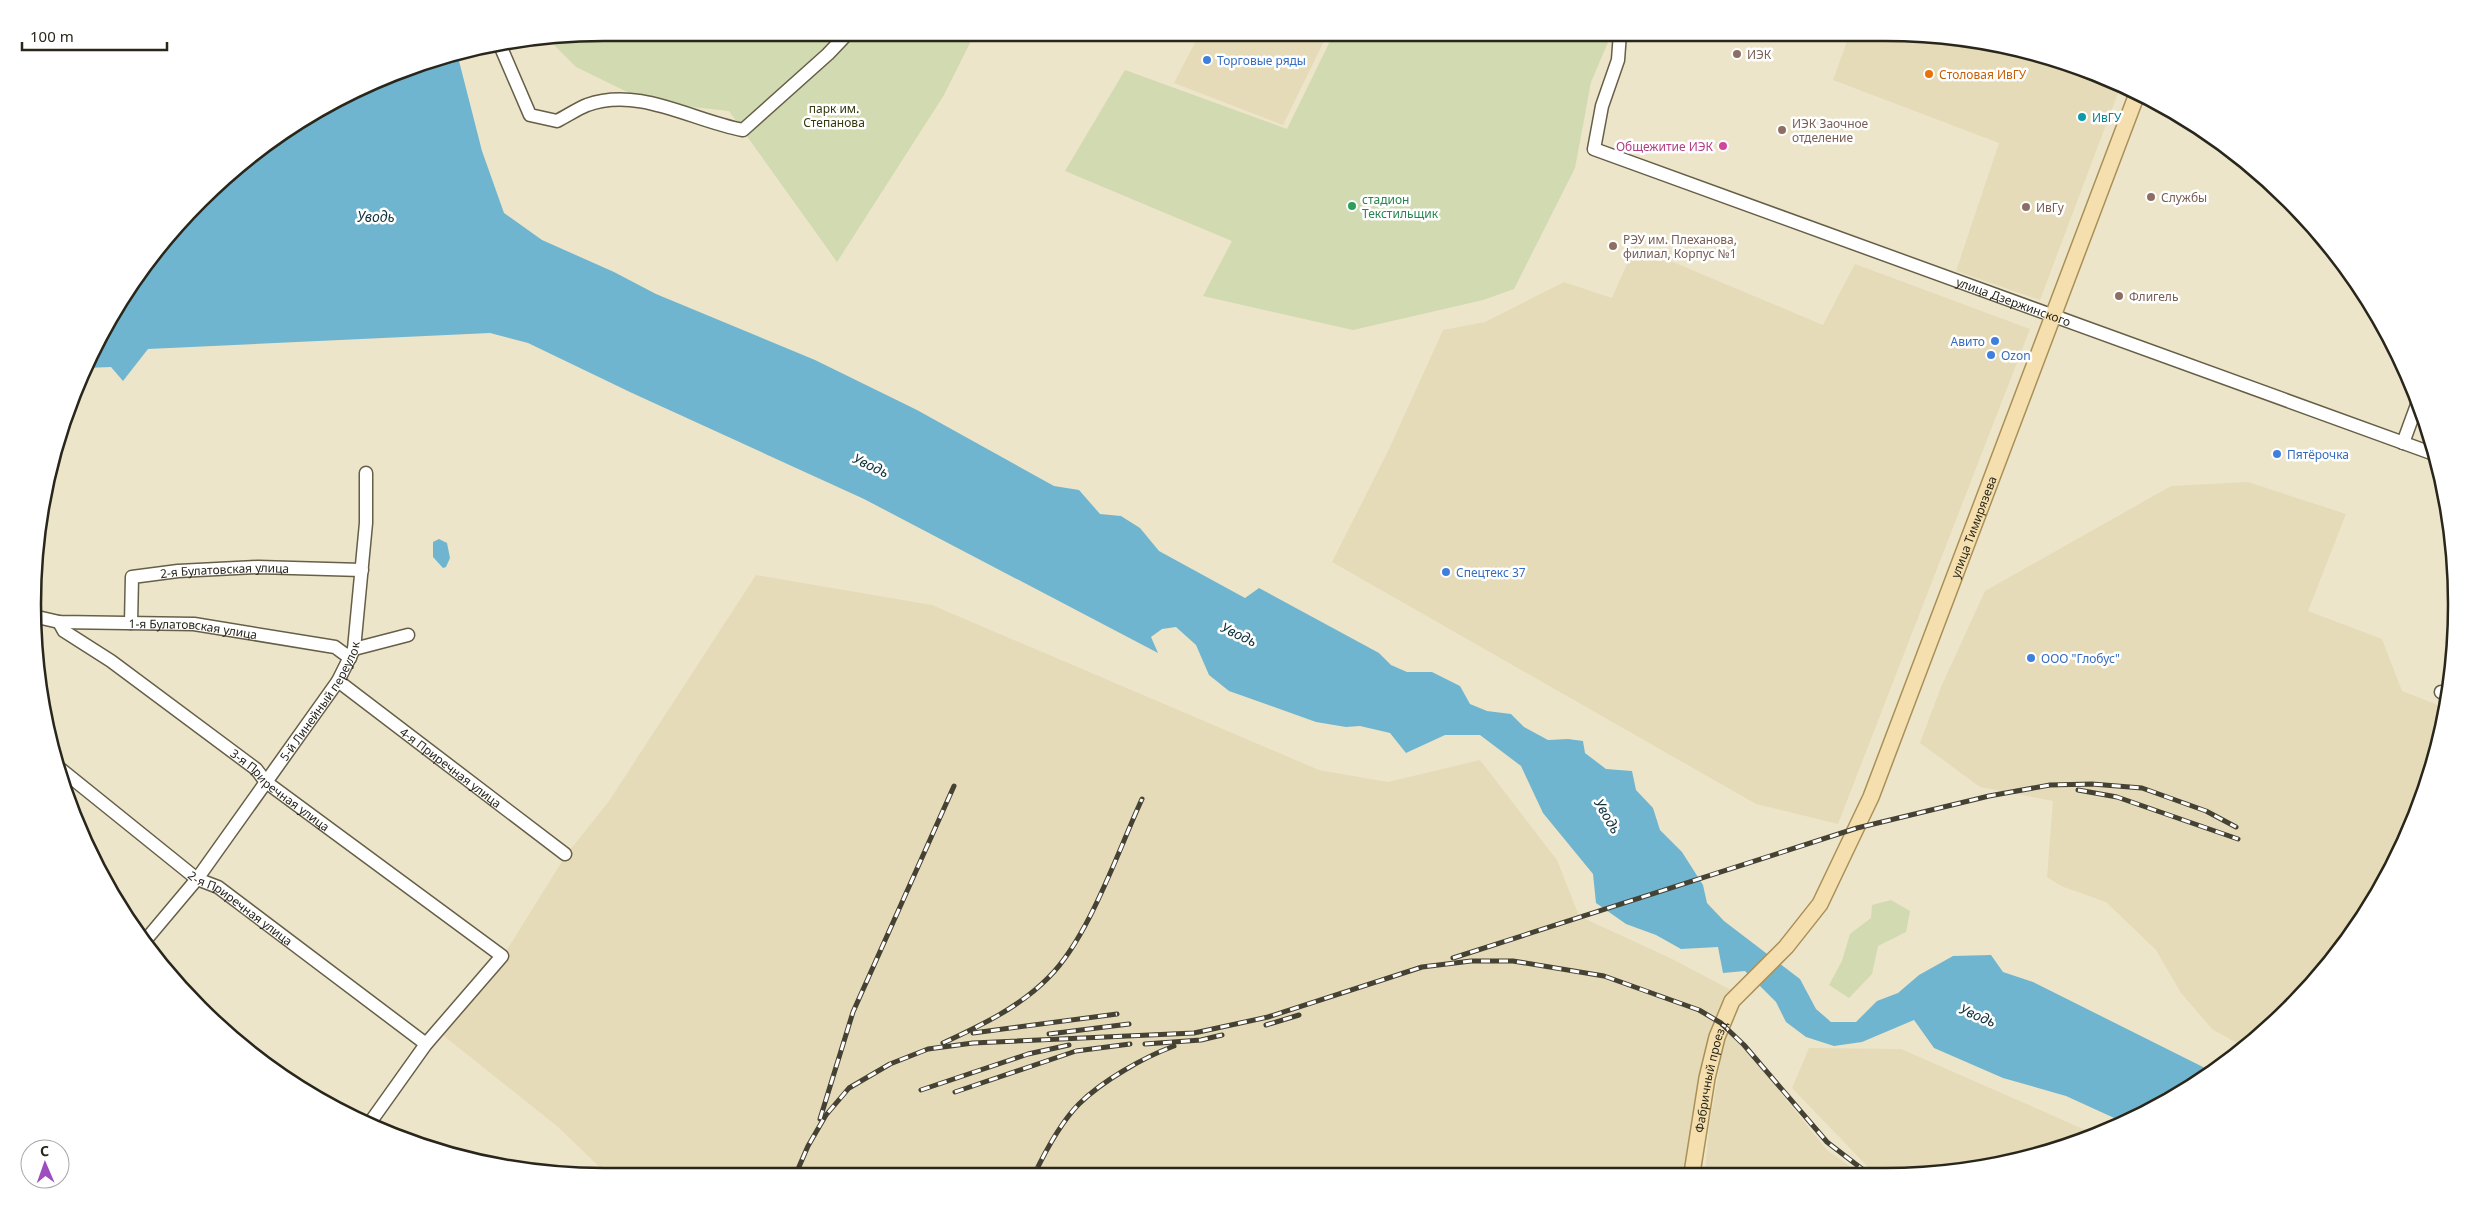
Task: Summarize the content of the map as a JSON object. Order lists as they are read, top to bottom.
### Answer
{
  "streets": {
    "main road": ["улица Тимирязева", "Фабричный проезд"],
    "street": [
      "улица Дзержинского",
      "2-я Булатовская улица",
      "1-я Булатовская улица",
      "5-й Линейный переулок",
      "4-я Приречная улица",
      "3-я Приречная улица",
      "2-я Приречная улица"
    ]
  },
  "crossings": [
    ["улица Дзержинского", "улица Тимирязева"],
    ["улица Тимирязева", "Фабричный проезд"],
    ["2-я Булатовская улица", "1-я Булатовская улица"],
    ["2-я Булатовская улица", "5-й Линейный переулок"],
    ["1-я Булатовская улица", "5-й Линейный переулок"],
    ["1-я Булатовская улица", "3-я Приречная улица"],
    ["5-й Линейный переулок", "4-я Приречная улица"],
    ["5-й Линейный переулок", "3-я Приречная улица"],
    ["5-й Линейный переулок", "2-я Приречная улица"],
    ["3-я Приречная улица", "2-я Приречная улица"]
  ],
  "water": ["Уводь"],
  "parks": ["парк им. Степанова"],
  "places": [
    "ИЭК",
    "Торговые ряды",
    "Столовая ИвГУ",
    "ИвГУ",
    "ИЭК Заочное отделение",
    "Общежитие ИЭК",
    "Службы",
    "стадион Текстильщик",
    "ИвГу",
    "РЭУ им. Плеханова, филиал, Корпус №1",
    "Флигель",
    "Авито",
    "Ozon",
    "Пятёрочка",
    "Спецтекс 37",
    "ООО \"Глобус\""
  ],
  "scale_bar": "100 m",
  "north": "top"
}
